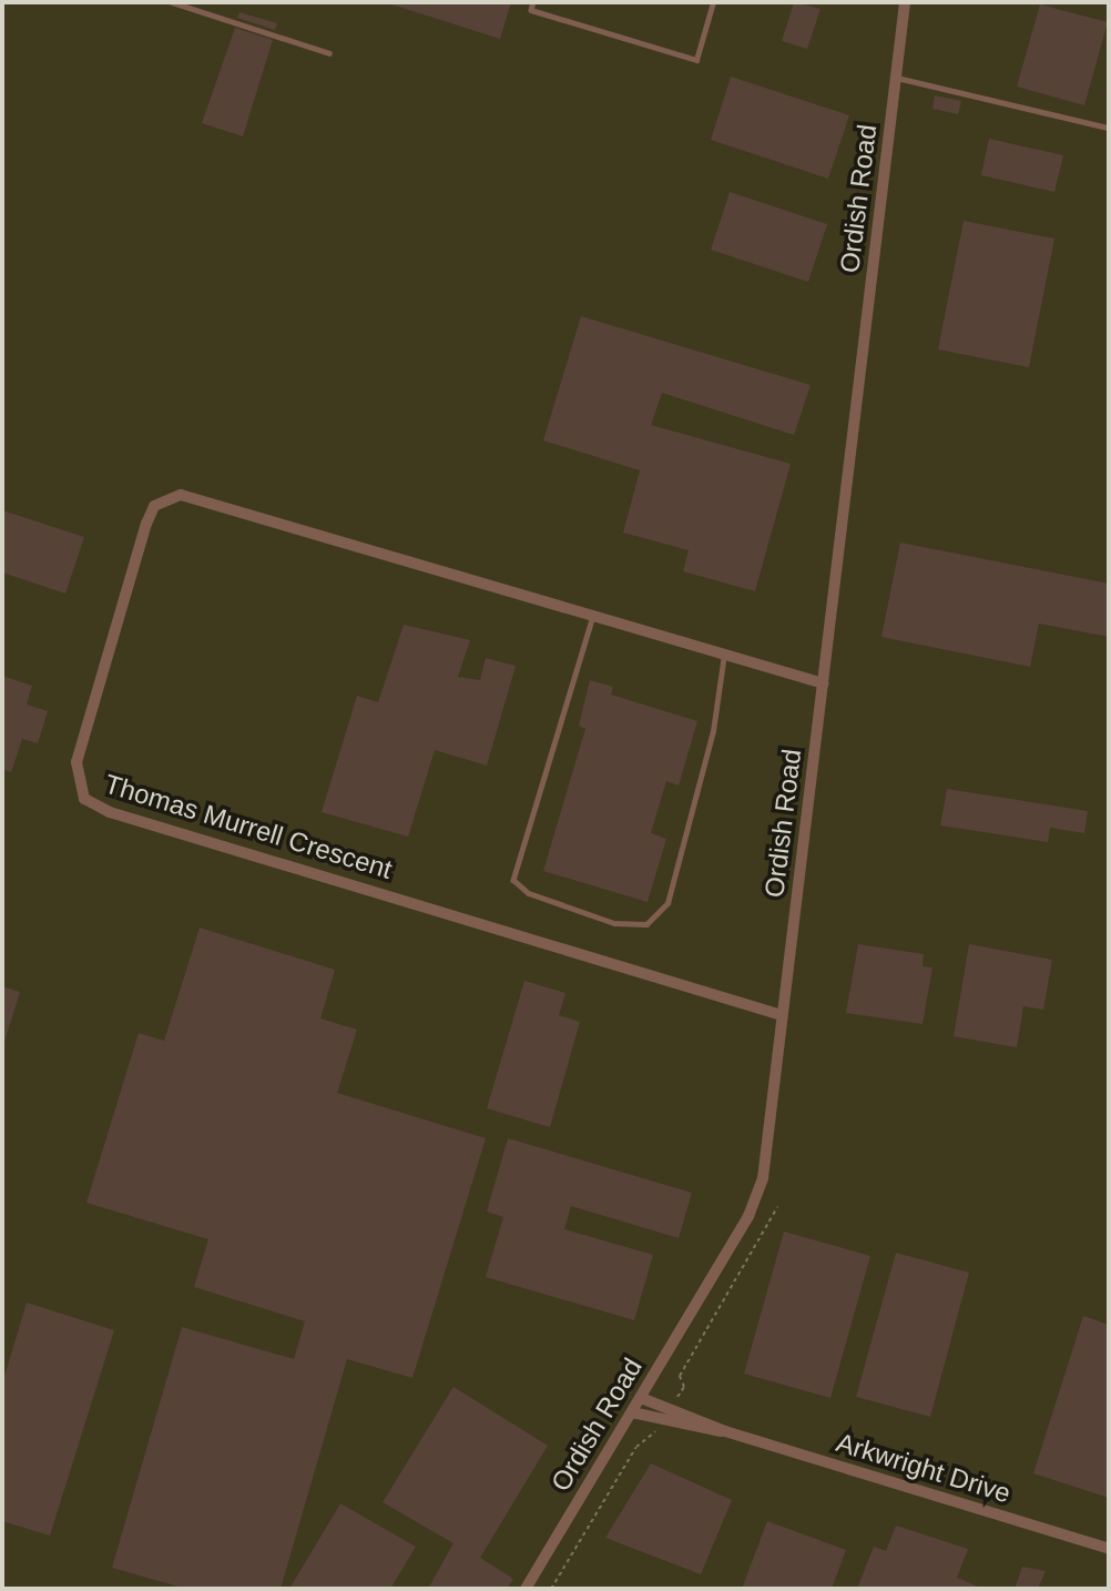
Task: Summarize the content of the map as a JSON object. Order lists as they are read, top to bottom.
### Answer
{
  "streets": {
    "street": ["Ordish Road", "Thomas Murrell Crescent", "Arkwright Drive"]
  },
  "crossings": [
    ["Ordish Road", "Thomas Murrell Crescent"],
    ["Ordish Road", "Arkwright Drive"]
  ]
}
